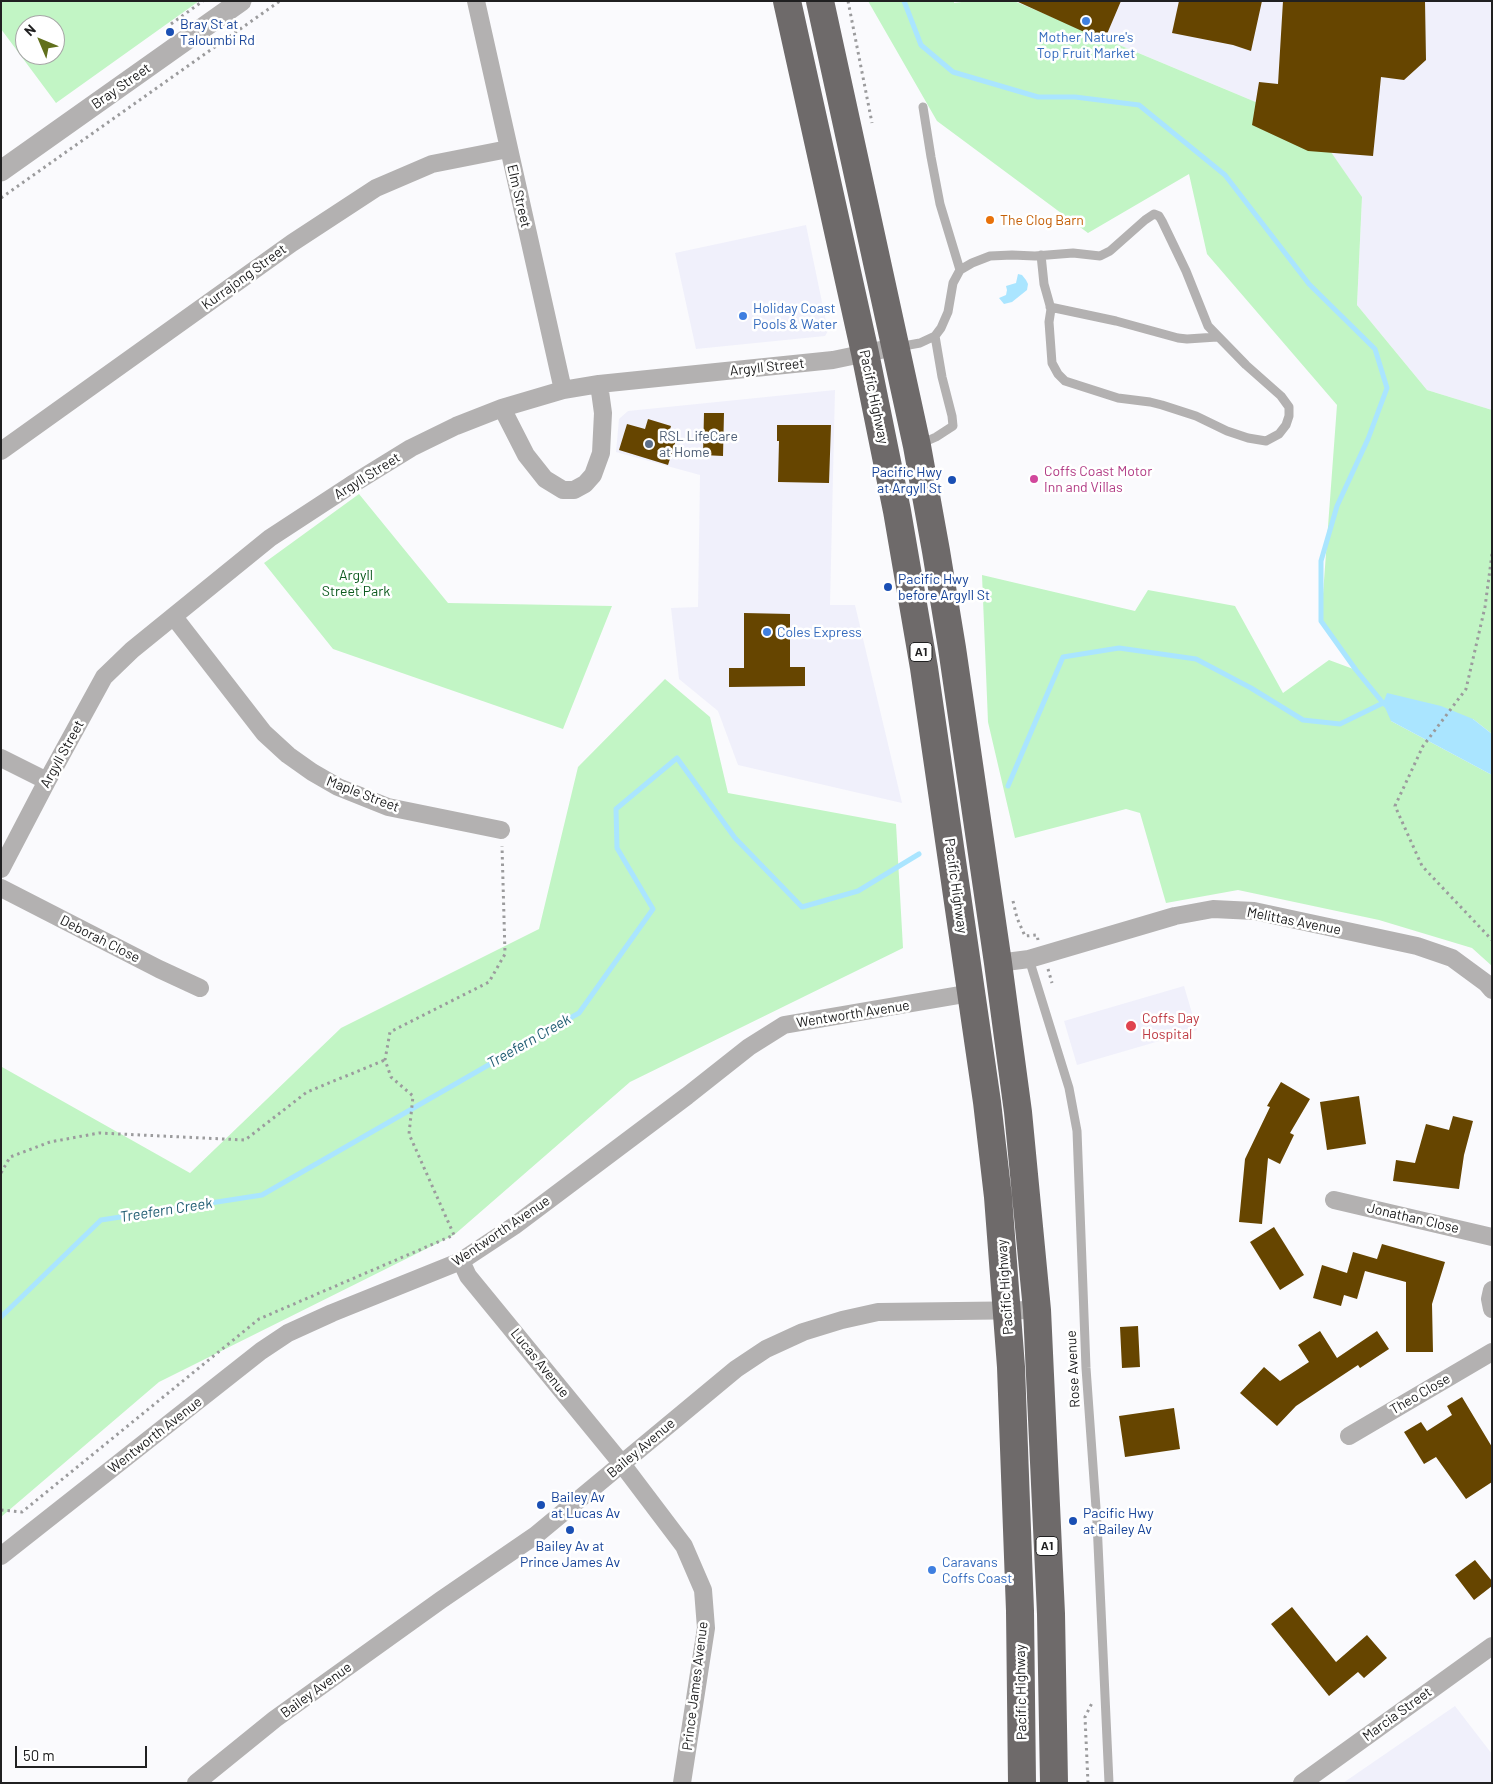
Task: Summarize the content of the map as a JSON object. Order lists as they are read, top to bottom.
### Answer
{
  "streets": {
    "highway": ["Pacific Highway", "A1"],
    "street": [
      "Bray Street",
      "Elm Street",
      "Kurrajong Street",
      "Argyll Street",
      "Maple Street",
      "Melittas Avenue",
      "Deborah Close",
      "Wentworth Avenue",
      "Jonathan Close",
      "Lucas Avenue",
      "Theo Close",
      "Bailey Avenue",
      "Prince James Avenue",
      "Marcia Street"
    ],
    "lane": ["Rose Avenue"]
  },
  "crossings": [
    ["Elm Street", "Kurrajong Street"],
    ["Elm Street", "Argyll Street"],
    ["Argyll Street", "Pacific Highway"],
    ["Argyll Street", "Maple Street"],
    ["Pacific Highway", "Melittas Avenue"],
    ["Pacific Highway", "Wentworth Avenue"],
    ["Pacific Highway", "Bailey Avenue"],
    ["Melittas Avenue", "Rose Avenue"],
    ["Wentworth Avenue", "Lucas Avenue"],
    ["Lucas Avenue", "Bailey Avenue"],
    ["Lucas Avenue", "Prince James Avenue"],
    ["Bailey Avenue", "Prince James Avenue"]
  ],
  "water": ["Treefern Creek"],
  "parks": ["Argyll Street Park"],
  "places": [
    "Mother Nature's Top Fruit Market",
    "Bray St at Taloumbi Rd",
    "The Clog Barn",
    "Holiday Coast Pools & Water",
    "RSL LifeCare at Home",
    "Coffs Coast Motor Inn and Villas",
    "Pacific Hwy at Argyll St",
    "Pacific Hwy before Argyll St",
    "Coles Express",
    "Coffs Day Hospital",
    "Bailey Av at Lucas Av",
    "Pacific Hwy at Bailey Av",
    "Bailey Av at Prince James Av",
    "Caravans Coffs Coast"
  ],
  "scale_bar": "50 m",
  "north": "top left"
}
